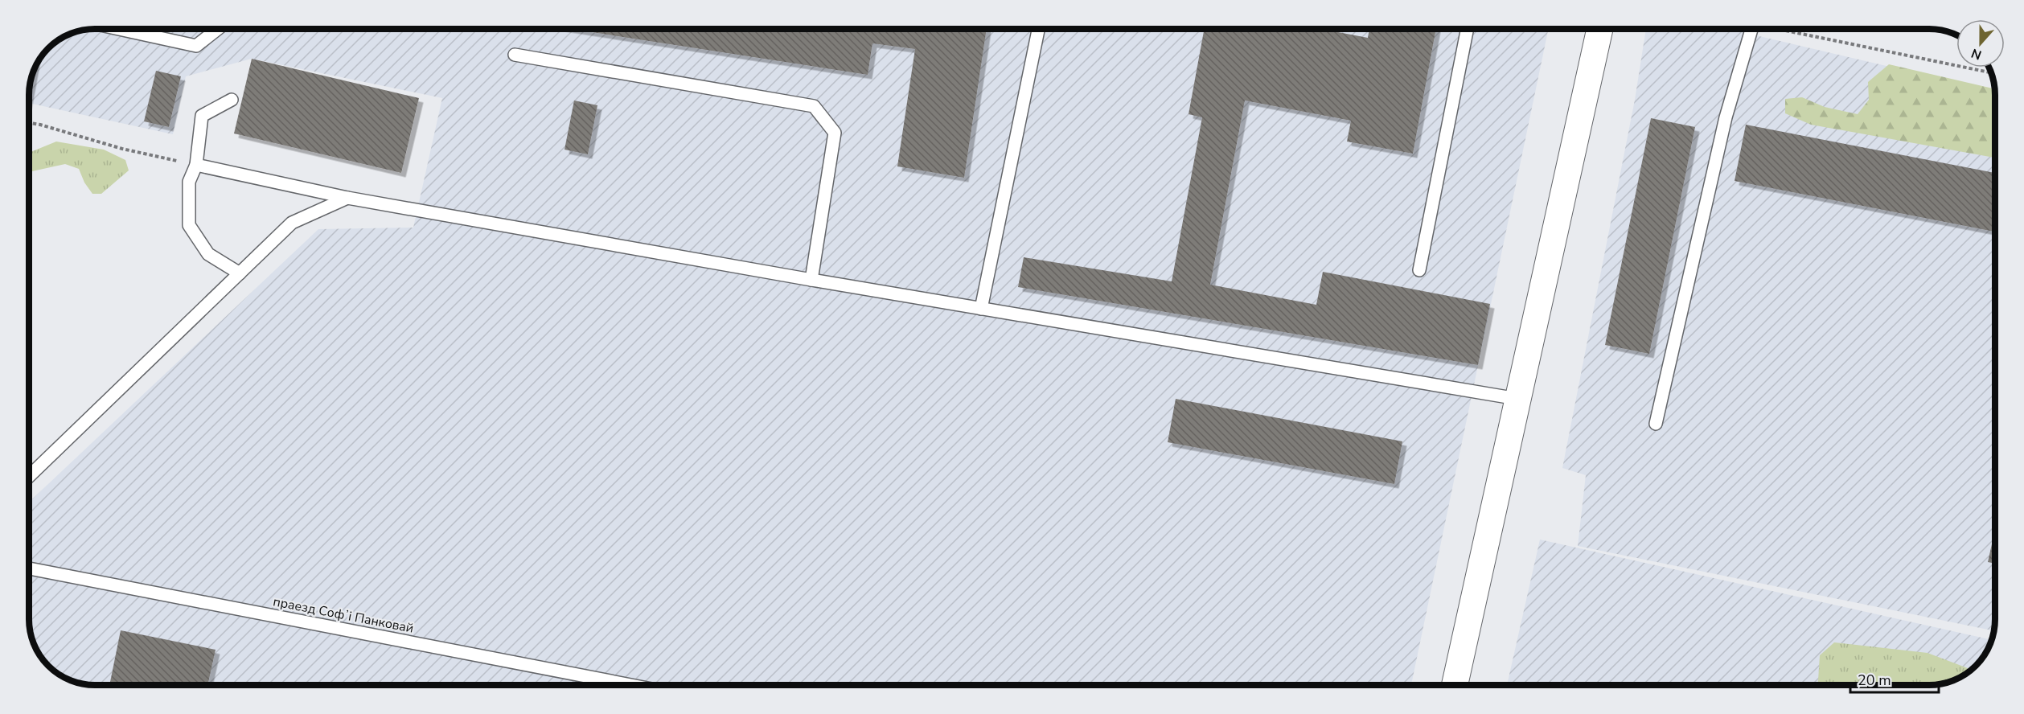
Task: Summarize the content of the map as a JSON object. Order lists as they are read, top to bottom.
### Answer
{
  "streets": {
    "lane": ["праезд Софʼі Панковай"]
  },
  "scale_bar": "20 m",
  "north": "bottom"
}
